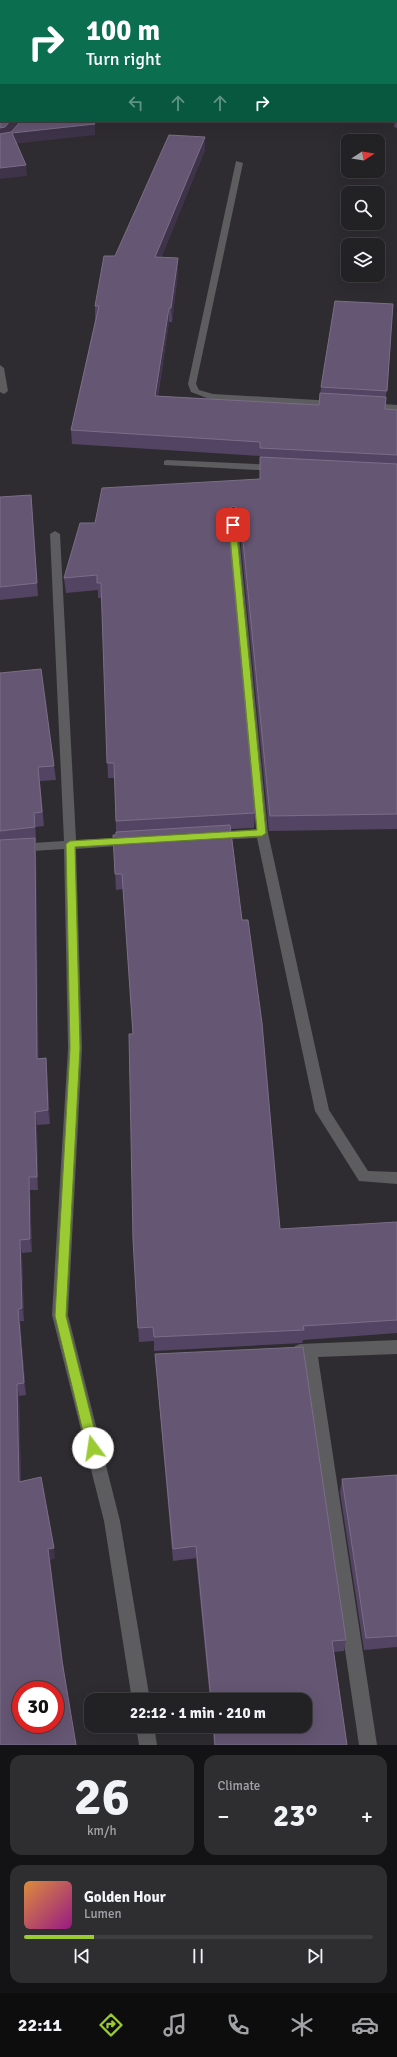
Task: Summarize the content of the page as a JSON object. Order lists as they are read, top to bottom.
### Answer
{
  "north": "right",
  "page": {
    "turn": ["100 m", "Turn right"],
    "limit": "30",
    "trip": "22:12 · 1 min · 210 m",
    "tile": [
      ["26", "km/h"],
      "Climate"
    ],
    "heat": ["−", "23°", "+"],
    "song": ["Golden Hour", "Lumen"],
    "tabs": "22:11"
  }
}
